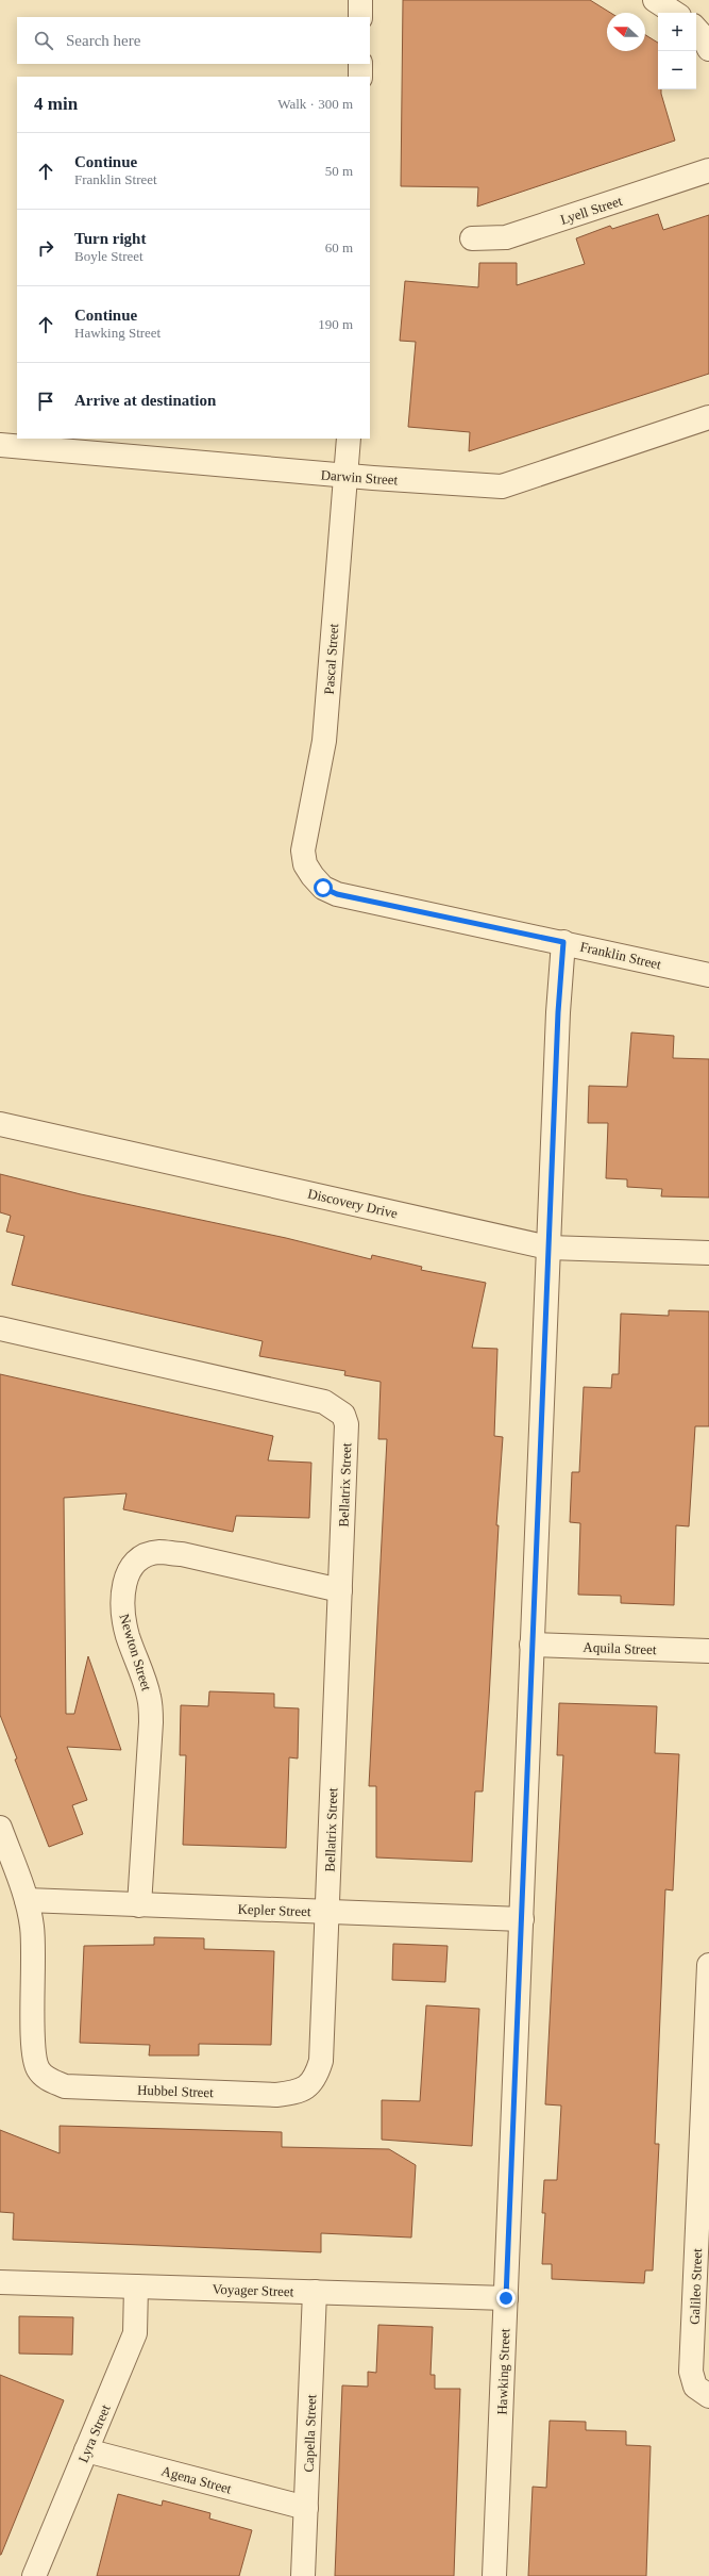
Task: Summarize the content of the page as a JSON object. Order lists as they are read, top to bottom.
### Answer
{
  "streets": {
    "street": [
      "Lyell Street",
      "Darwin Street",
      "Pascal Street",
      "Franklin Street",
      "Discovery Drive",
      "Bellatrix Street",
      "Aquila Street",
      "Newton Street",
      "Kepler Street",
      "Hubbel Street",
      "Galileo Street",
      "Voyager Street",
      "Hawking Street",
      "Lyra Street",
      "Capella Street",
      "Agena Street"
    ]
  },
  "crossings": [
    ["Darwin Street", "Pascal Street"],
    ["Pascal Street", "Franklin Street"],
    ["Franklin Street", "Hawking Street"],
    ["Discovery Drive", "Hawking Street"],
    ["Bellatrix Street", "Newton Street"],
    ["Bellatrix Street", "Kepler Street"],
    ["Bellatrix Street", "Hubbel Street"],
    ["Aquila Street", "Hawking Street"],
    ["Newton Street", "Kepler Street"],
    ["Kepler Street", "Hubbel Street"],
    ["Kepler Street", "Hawking Street"],
    ["Voyager Street", "Hawking Street"],
    ["Voyager Street", "Lyra Street"],
    ["Voyager Street", "Capella Street"],
    ["Lyra Street", "Agena Street"],
    ["Capella Street", "Agena Street"]
  ],
  "north": "left",
  "page": {
    "map_buttons": ["+", "−"],
    "search": "Search here",
    "heading": ["4 min", "Walk · 300 m"],
    "list": [
      ["Continue", "Franklin Street", "50 m"],
      ["Turn right", "Boyle Street", "60 m"],
      ["Continue", "Hawking Street", "190 m"],
      "Arrive at destination"
    ]
  }
}
